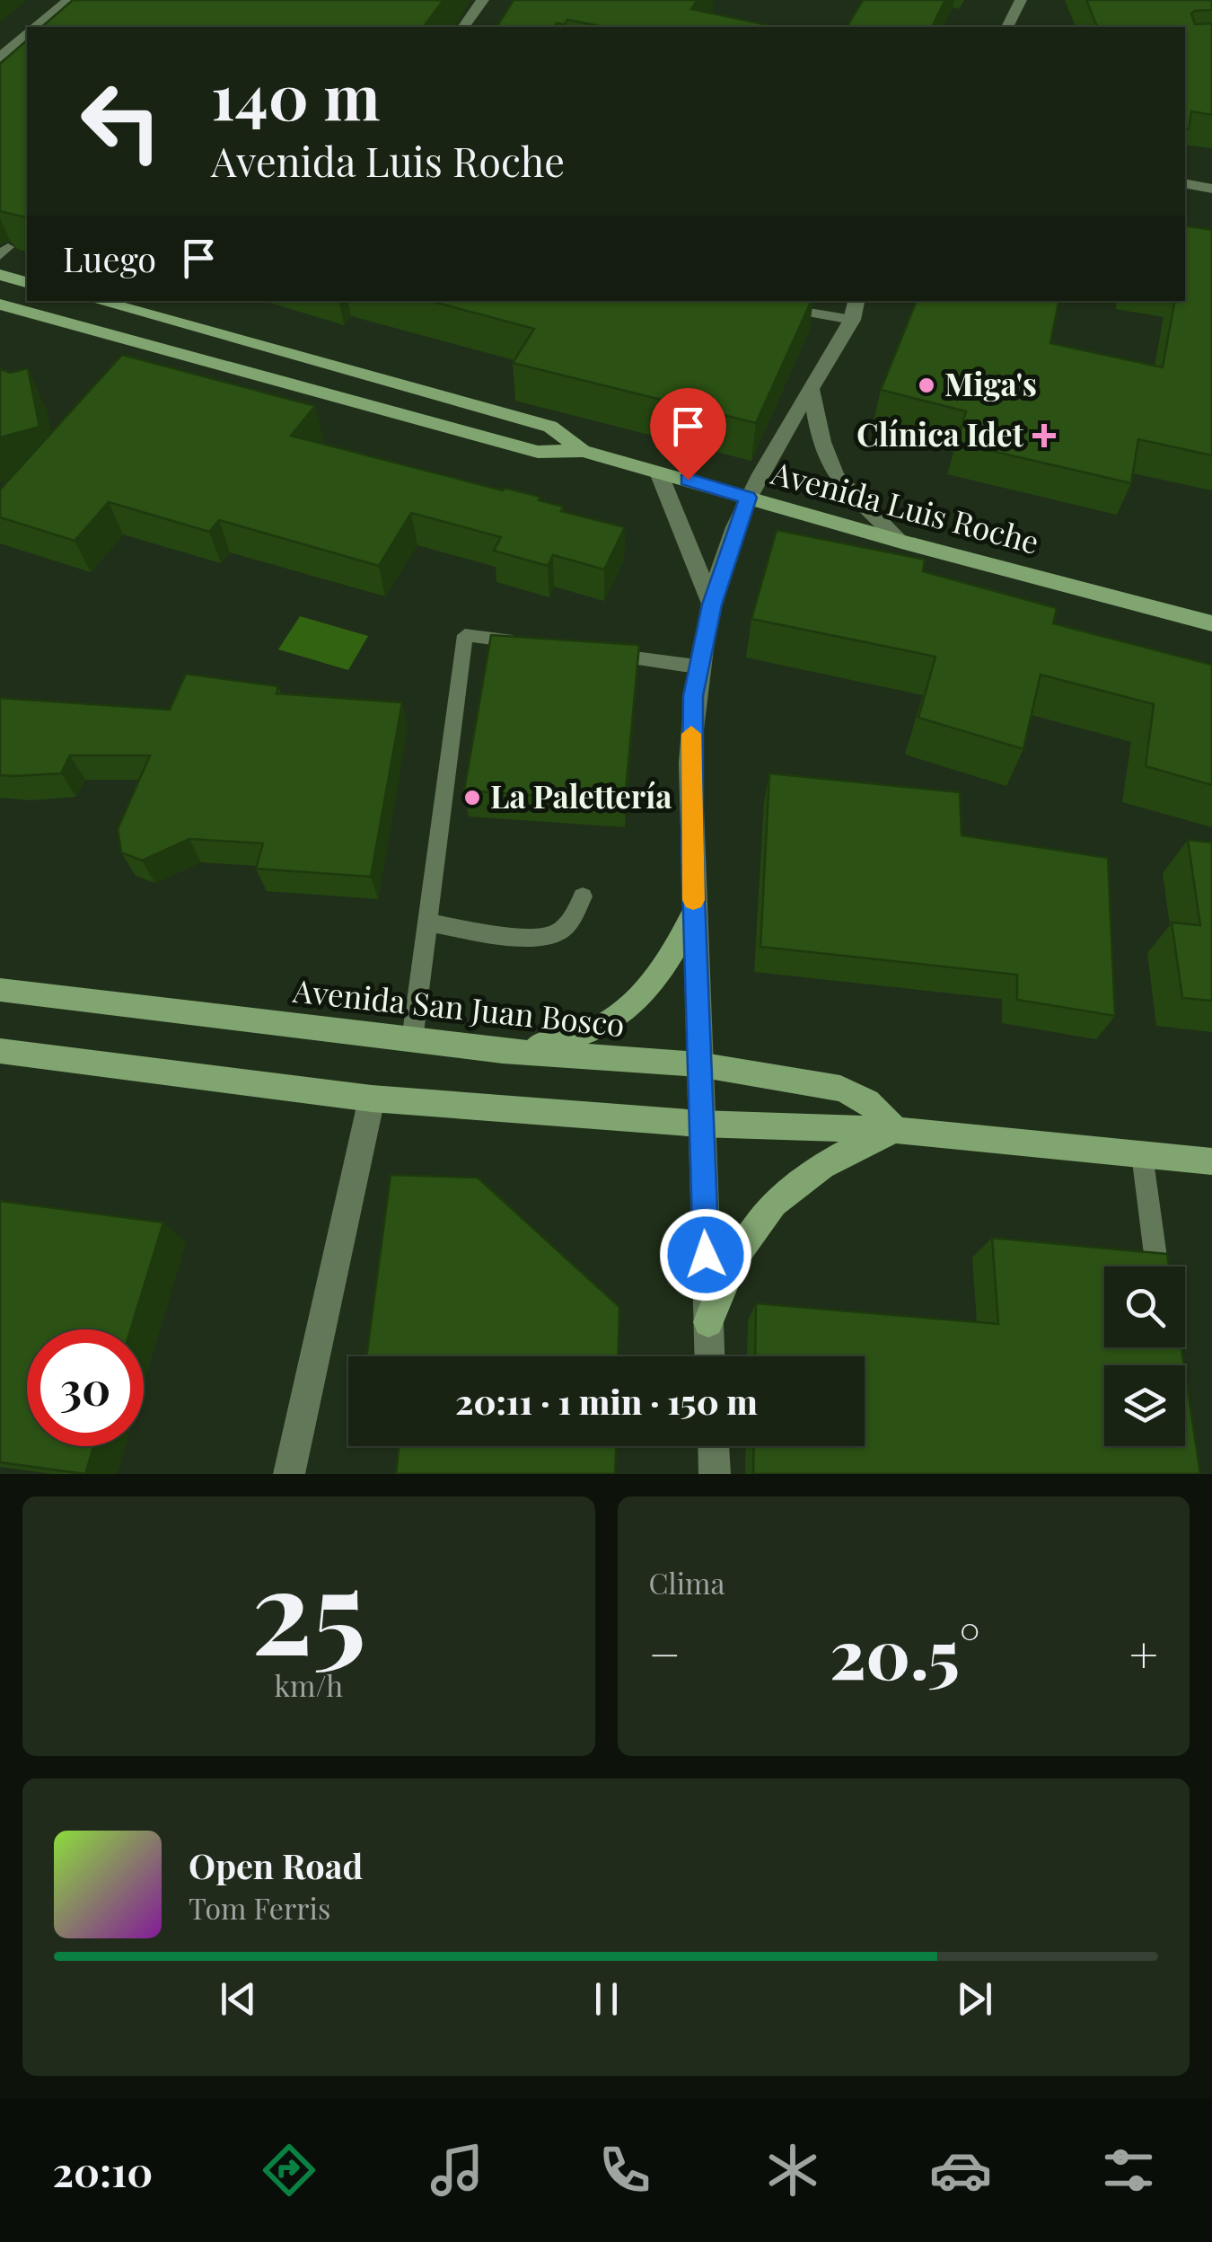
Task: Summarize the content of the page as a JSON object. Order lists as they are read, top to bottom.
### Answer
{
  "streets": {
    "main road": ["Avenida Luis Roche", "Avenida San Juan Bosco"]
  },
  "places": {
    "other": ["Miga's", "La Palettería"],
    "health": ["Clínica Idet"]
  },
  "page": {
    "turn": ["140 m", "Avenida Luis Roche"],
    "then": "Luego",
    "limit": "30",
    "trip": "20:11 · 1 min · 150 m",
    "tile": [
      ["25", "km/h"],
      "Clima"
    ],
    "heat": ["−", "20.5°", "+"],
    "song": ["Open Road", "Tom Ferris"],
    "tabs": "20:10"
  }
}
